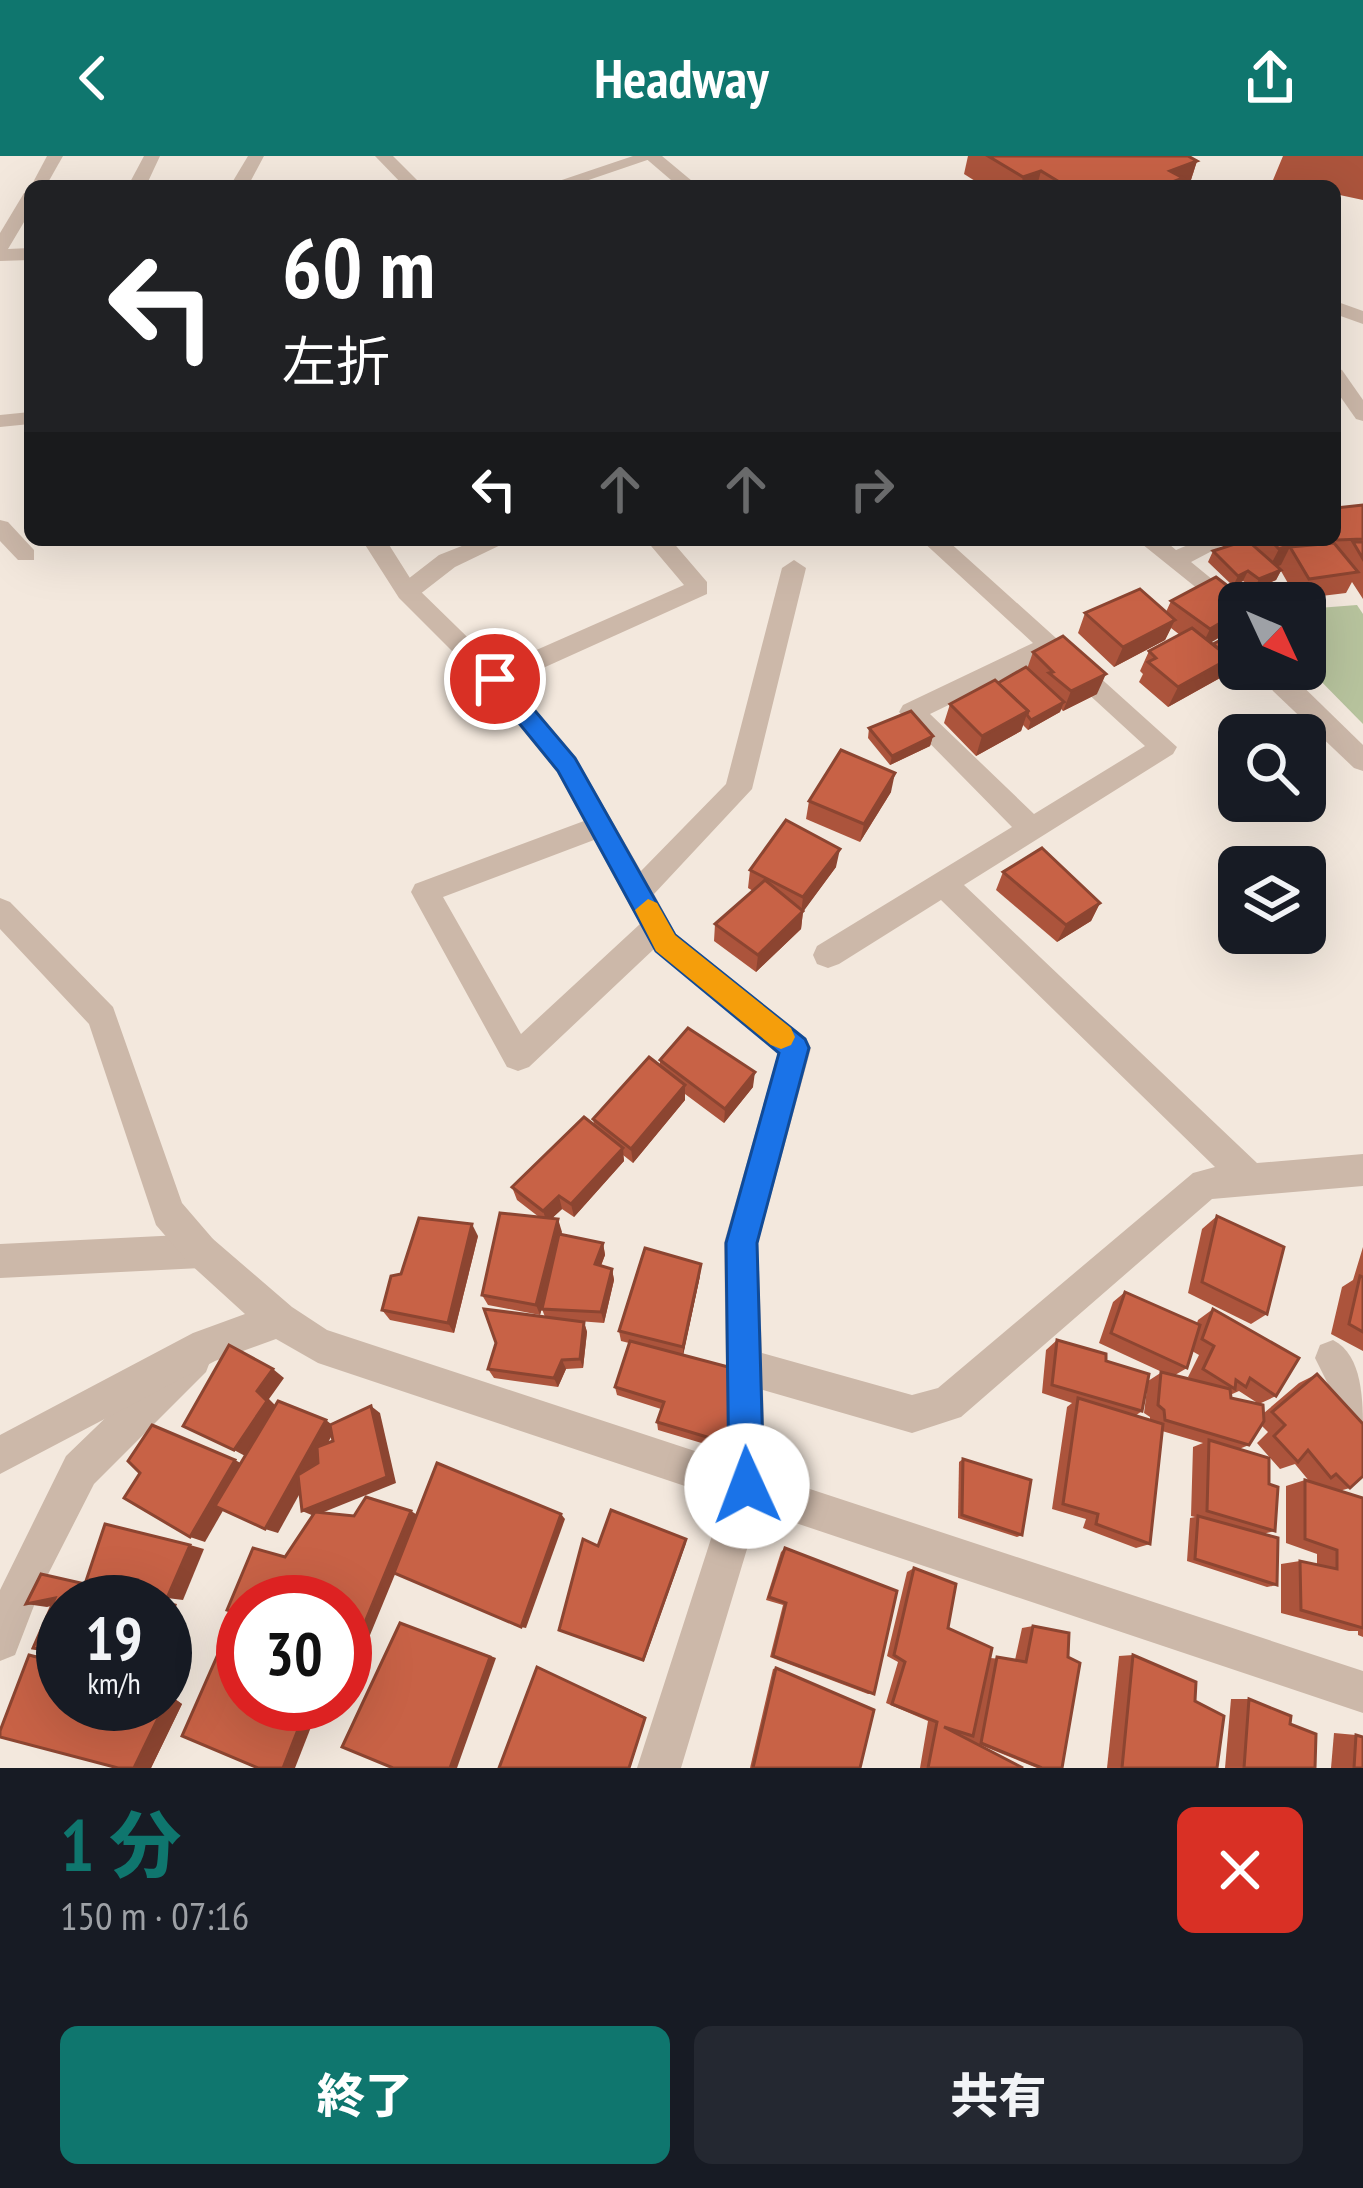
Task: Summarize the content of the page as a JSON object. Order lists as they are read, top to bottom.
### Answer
{
  "north": "bottom right",
  "page": {
    "header": "Headway",
    "turn": ["60 m", "左折"],
    "speed": "19 km/h",
    "limit": "30",
    "heading": ["1 分", "150 m · 07:16"],
    "buttons": ["終了", "共有"]
  }
}
